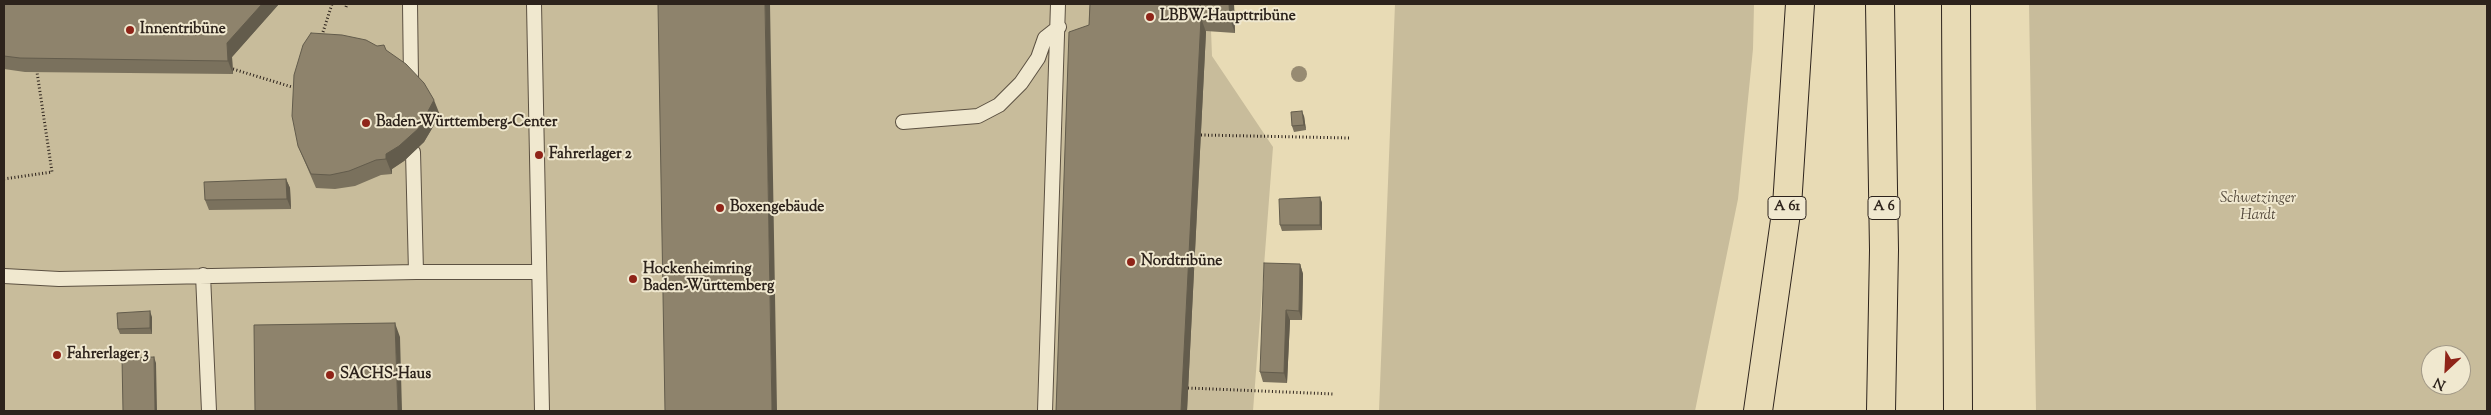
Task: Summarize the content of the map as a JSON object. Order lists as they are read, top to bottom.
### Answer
{
  "streets": {
    "highway": ["A 61", "A 6"]
  },
  "parks": ["Schwetzinger Hardt"],
  "places": [
    "LBBW-Haupttribüne",
    "Innentribüne",
    "Baden-Württemberg-Center",
    "Fahrerlager 2",
    "Boxengebäude",
    "Nordtribüne",
    "Hockenheimring Baden-Württemberg",
    "Fahrerlager 3",
    "SACHS-Haus"
  ],
  "north": "bottom left"
}
